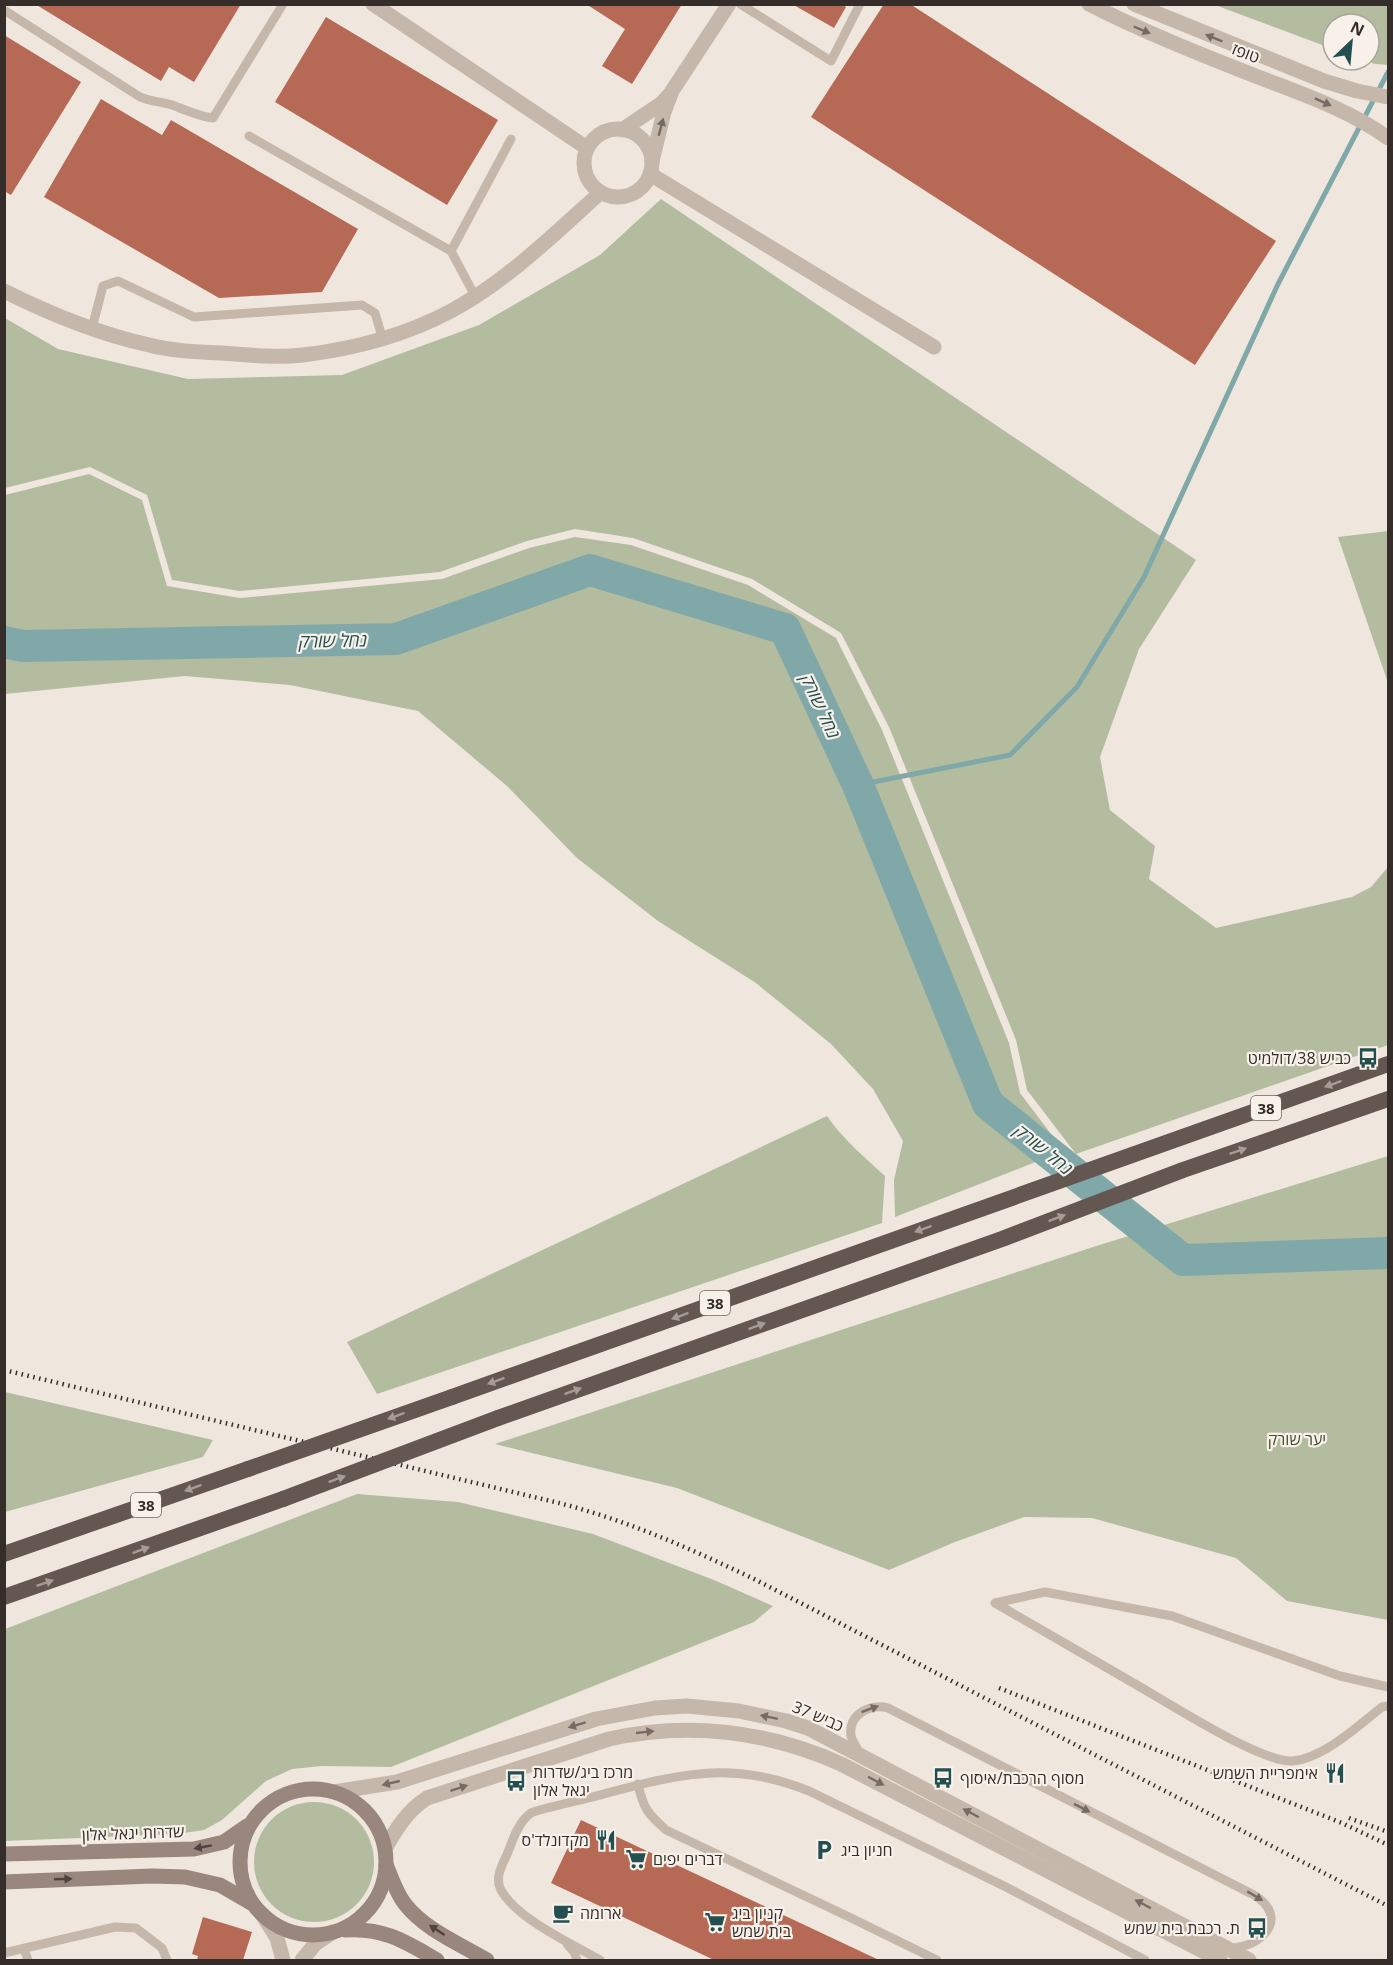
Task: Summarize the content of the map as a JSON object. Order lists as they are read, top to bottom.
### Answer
{
  "streets": {
    "highway": ["38"],
    "main road": ["שדרות יגאל אלון"],
    "street": ["טופז", "כביש 37"]
  },
  "crossings": [
    ["כביש 37", "שדרות יגאל אלון"]
  ],
  "water": ["נחל שורק"],
  "parks": ["יער שורק"],
  "places": {
    "bus stop": [
      "כביש 38/דולמיט",
      "מסוף הרכבת/איסוף",
      "מרכז ביג/שדרות יגאל אלון",
      "ת. רכבת בית שמש"
    ],
    "restaurant": ["אימפריית השמש", "מקדונלד'ס"],
    "parking": ["חניון ביג"],
    "supermarket": ["דברים יפים", "קניון ביג בית שמש"],
    "cafe": ["ארומה"]
  },
  "north": "top right"
}
